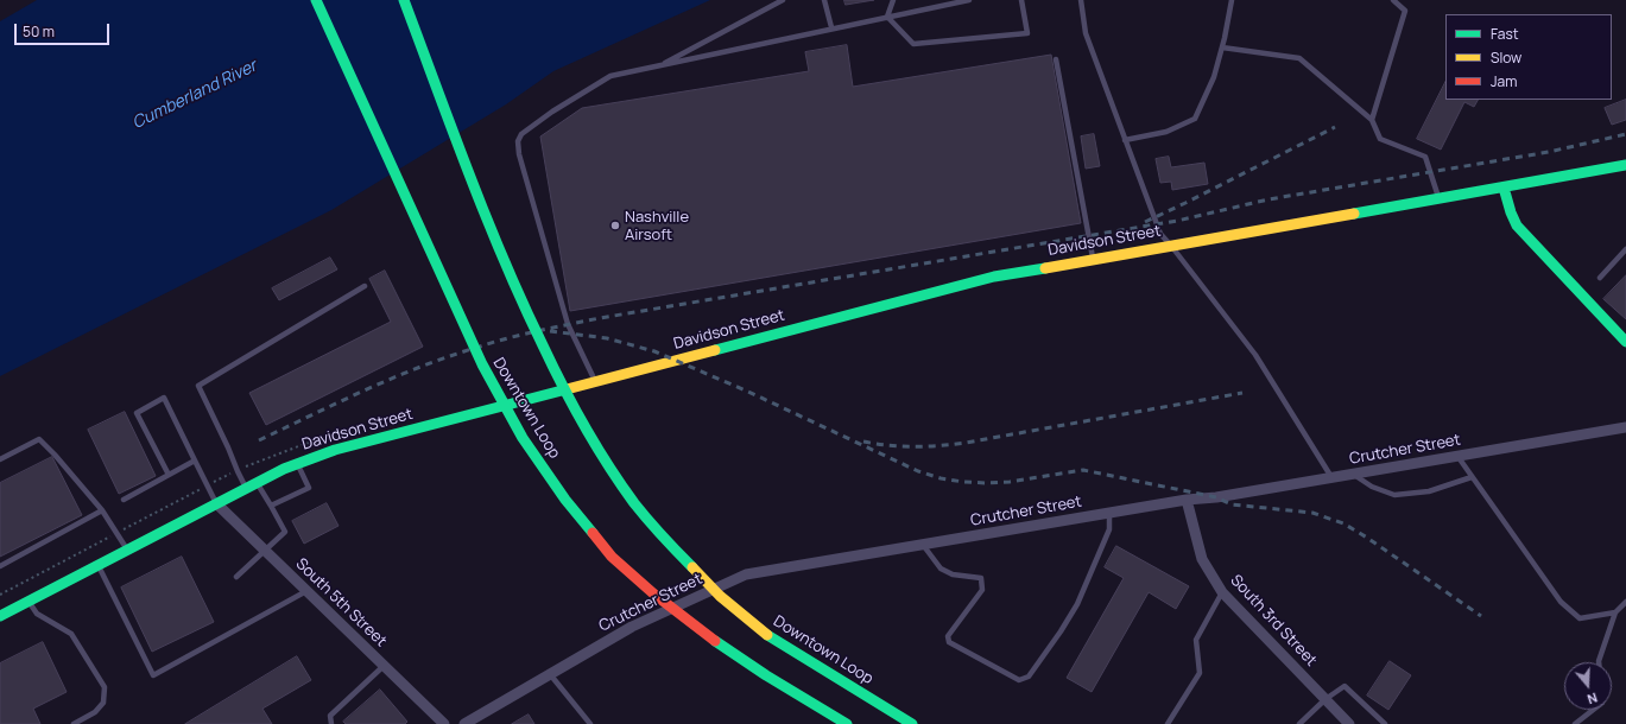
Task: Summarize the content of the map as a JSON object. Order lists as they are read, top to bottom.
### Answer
{
  "streets": {
    "main road": ["Davidson Street", "Downtown Loop"],
    "street": ["Crutcher Street", "South 5th Street", "South 3rd Street"]
  },
  "crossings": [
    ["Davidson Street", "South 5th Street"],
    ["Crutcher Street", "South 3rd Street"]
  ],
  "water": ["Cumberland River"],
  "places": ["Nashville Airsoft"],
  "legend": ["Fast", "Slow", "Jam"],
  "scale_bar": "50 m",
  "north": "bottom"
}
